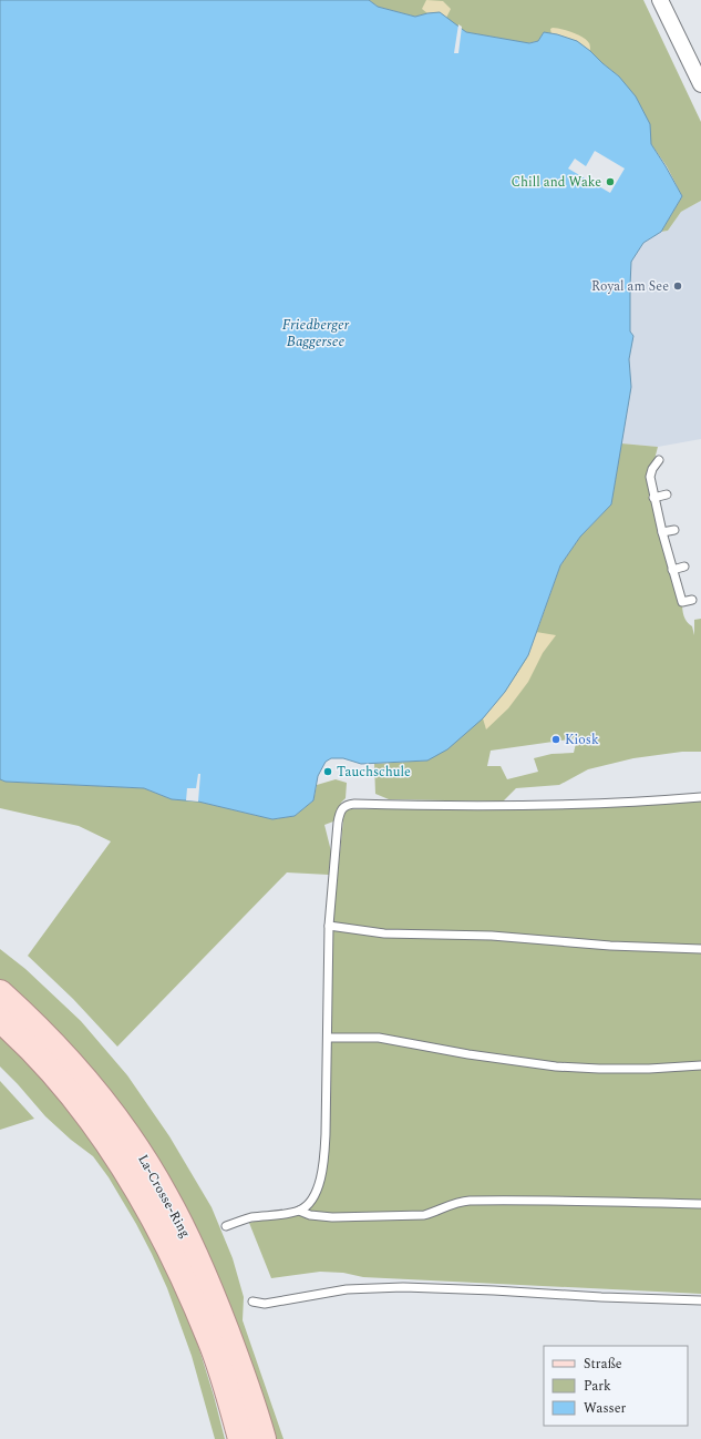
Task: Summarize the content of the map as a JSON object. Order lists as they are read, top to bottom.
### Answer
{
  "streets": {
    "main road": ["La-Crosse-Ring"]
  },
  "water": ["Friedberger Baggersee"],
  "places": [
    "Chill and Wake",
    "Royal am See",
    "Kiosk",
    "Tauchschule"
  ],
  "legend": ["Straße", "Park", "Wasser"]
}
